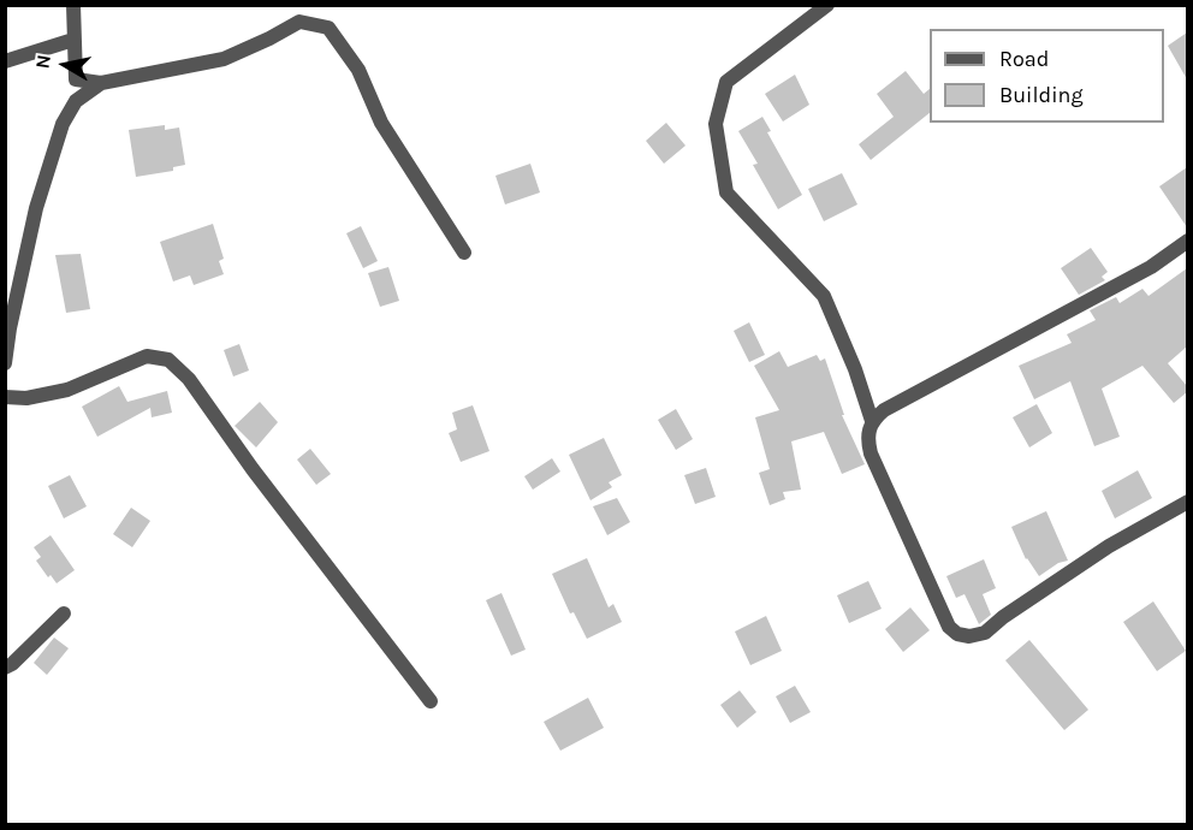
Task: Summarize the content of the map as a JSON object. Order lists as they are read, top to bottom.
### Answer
{
  "legend": ["Road", "Building"],
  "north": "left"
}
